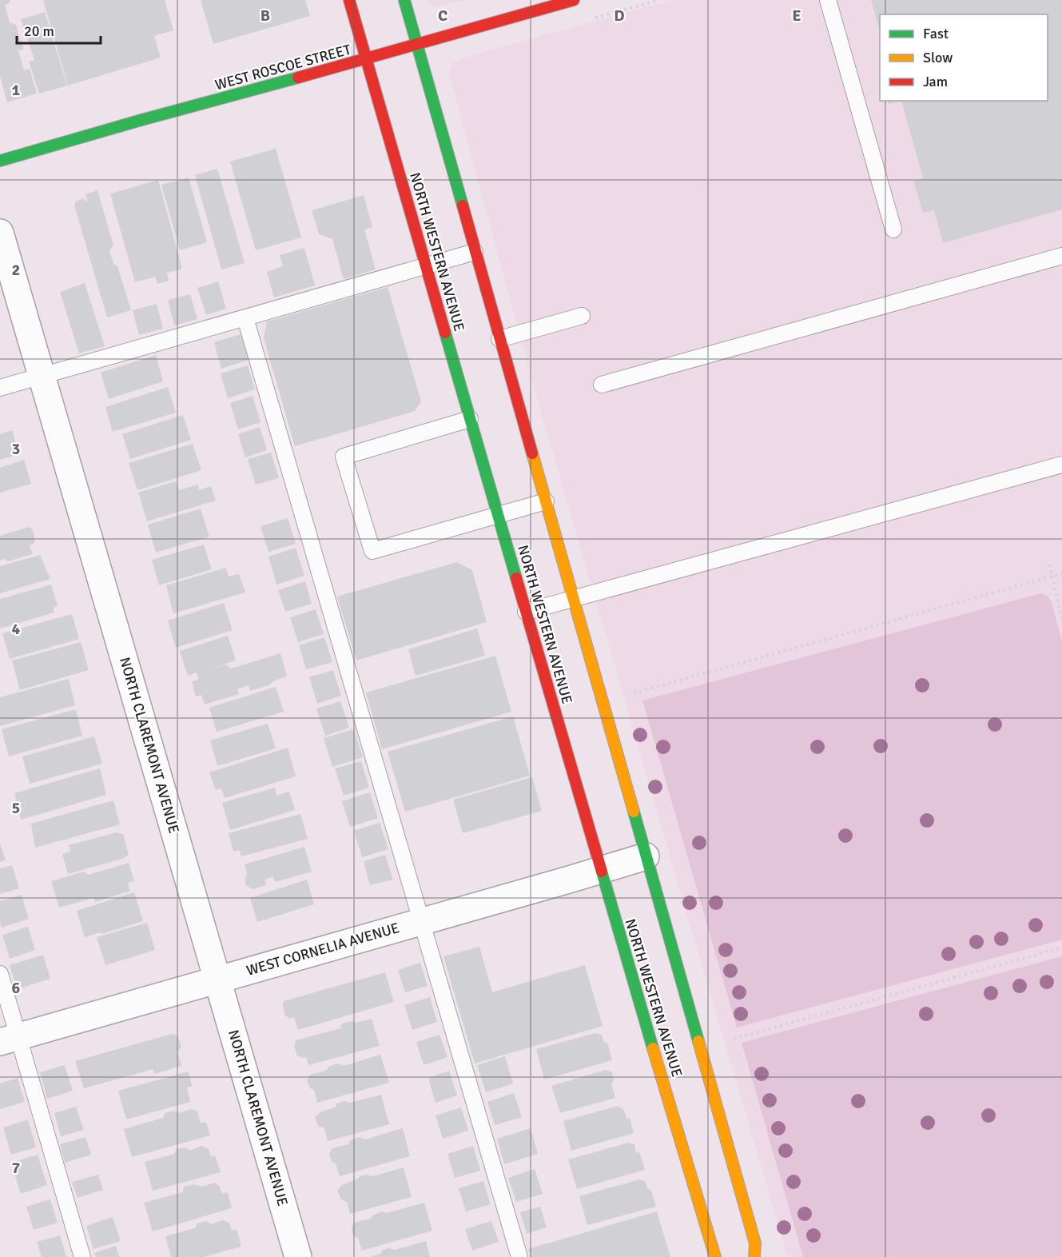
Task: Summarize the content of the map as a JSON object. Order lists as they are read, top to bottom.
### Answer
{
  "streets": {
    "main road": ["WEST ROSCOE STREET", "NORTH WESTERN AVENUE"],
    "street": ["NORTH CLAREMONT AVENUE", "WEST CORNELIA AVENUE"]
  },
  "crossings": [
    ["WEST ROSCOE STREET", "NORTH WESTERN AVENUE"],
    ["NORTH WESTERN AVENUE", "WEST CORNELIA AVENUE"],
    ["NORTH CLAREMONT AVENUE", "WEST CORNELIA AVENUE"]
  ],
  "legend": ["Fast", "Slow", "Jam"],
  "scale_bar": "20 m",
  "grid": {
    "columns": [
      "B",
      "C",
      "D",
      "E"
    ],
    "rows": [
      "1",
      "2",
      "3",
      "4",
      "5",
      "6",
      "7"
    ]
  }
}
